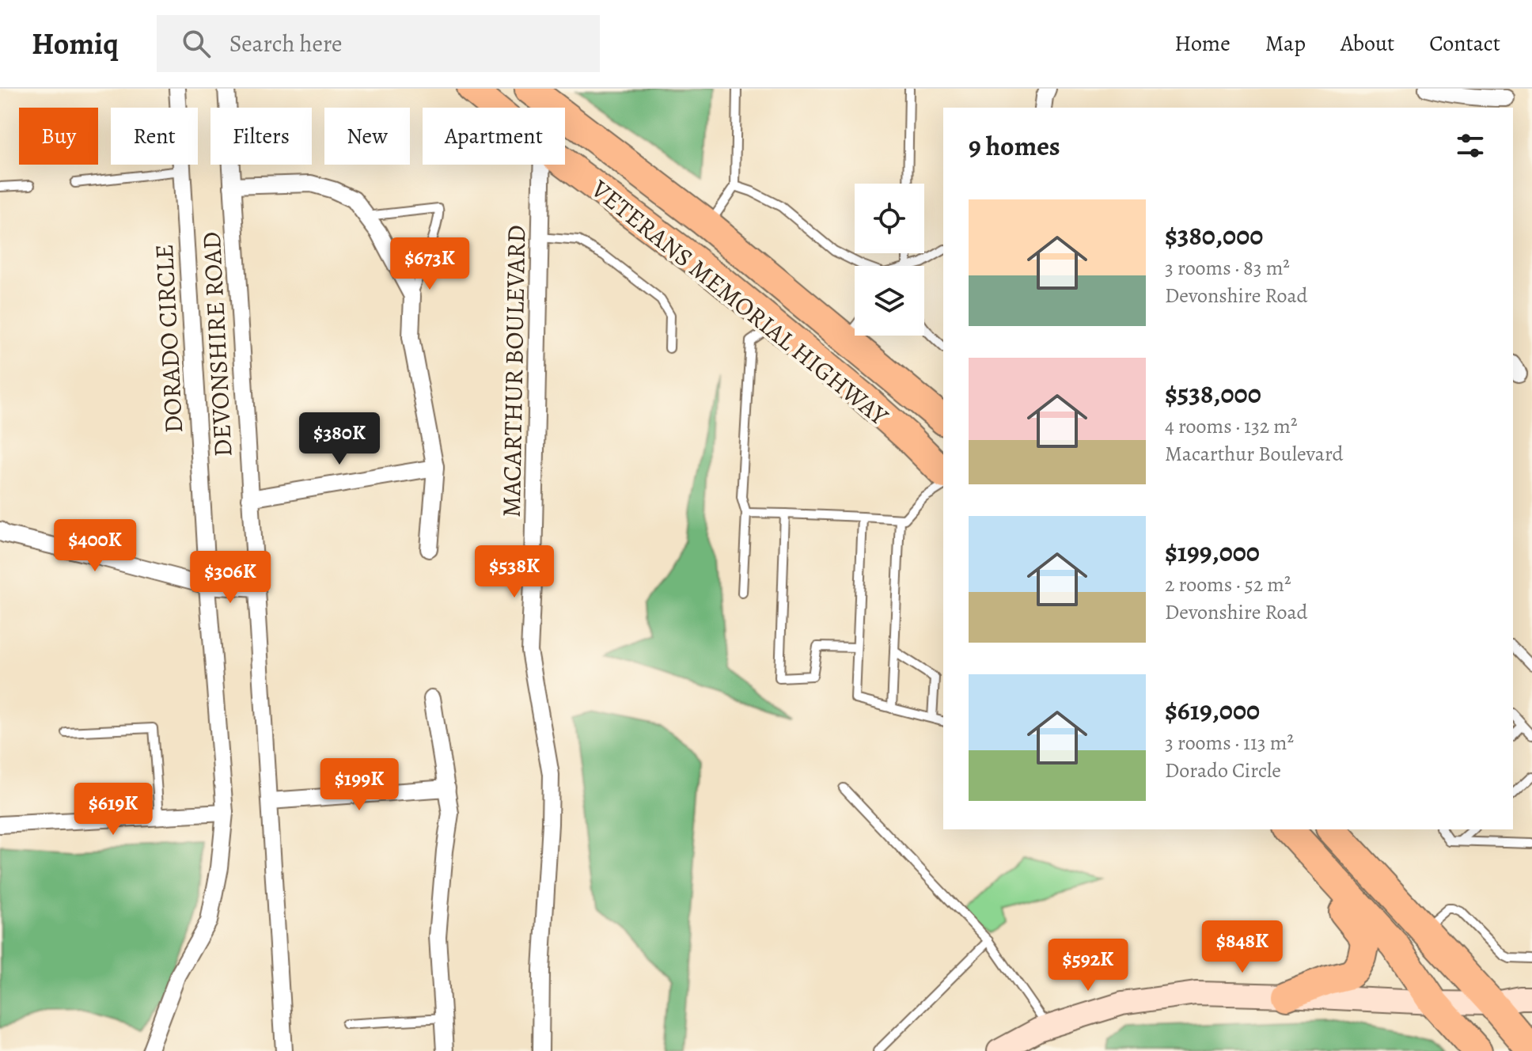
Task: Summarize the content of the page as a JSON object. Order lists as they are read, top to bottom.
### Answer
{
  "streets": {
    "highway": ["VETERANS MEMORIAL HIGHWAY"],
    "street": ["DORADO CIRCLE", "DEVONSHIRE ROAD", "MACARTHUR BOULEVARD"]
  },
  "page": {
    "header": "Homiq",
    "search": "Search here",
    "nav": [
      "Home",
      "Map",
      "About",
      "Contact"
    ],
    "chip": [
      "Buy",
      "Rent",
      "Filters",
      "New",
      "Apartment"
    ],
    "heading": "9 homes",
    "list": [
      {
        "name": "$380,000",
        "note": "3 rooms · 83 m² · Devonshire Road"
      },
      {
        "name": "$538,000",
        "note": "4 rooms · 132 m² · Macarthur Boulevard"
      },
      {
        "name": "$199,000",
        "note": "2 rooms · 52 m² · Devonshire Road"
      },
      {
        "name": "$619,000",
        "note": "3 rooms · 113 m² · Dorado Circle"
      }
    ],
    "price": [
      "$673K",
      "$380K",
      "$400K",
      "$538K",
      "$306K",
      "$199K",
      "$619K",
      "$848K",
      "$592K"
    ]
  }
}
